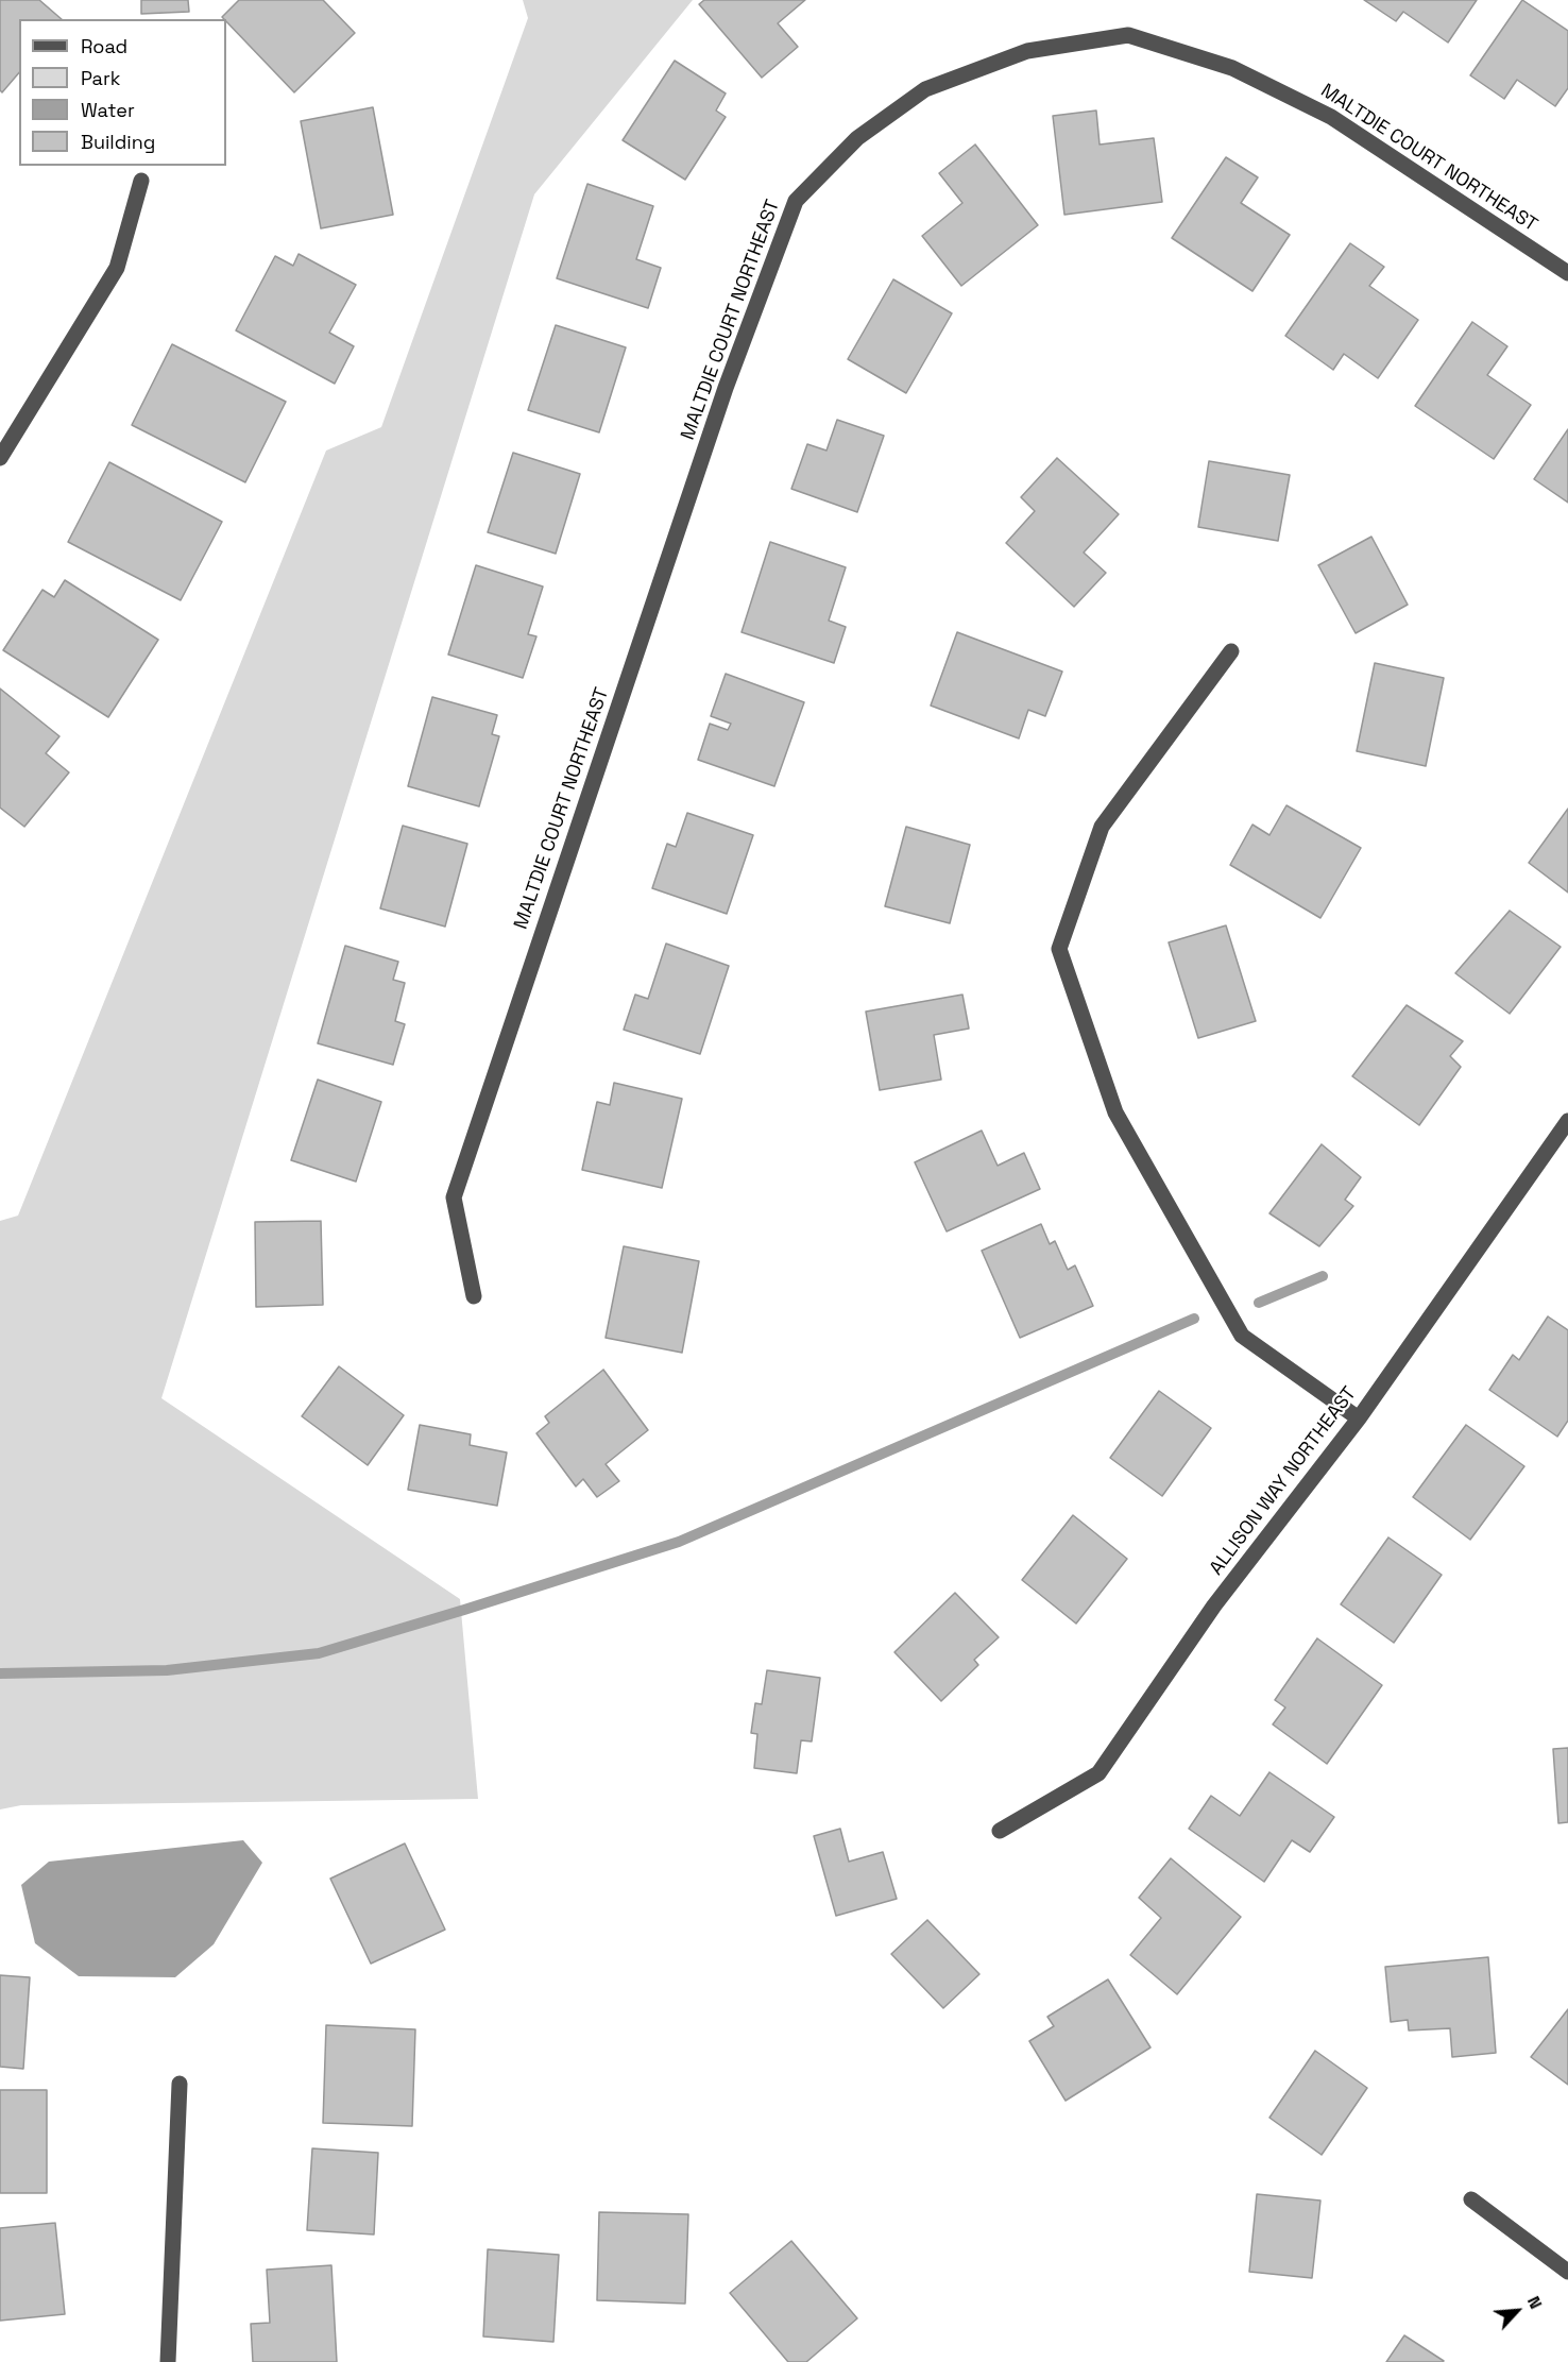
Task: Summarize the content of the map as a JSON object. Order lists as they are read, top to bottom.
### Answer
{
  "streets": {
    "street": ["MALTDIE COURT NORTHEAST", "ALLISON WAY NORTHEAST"]
  },
  "legend": [
    "Road",
    "Park",
    "Water",
    "Building"
  ],
  "north": "top right"
}
